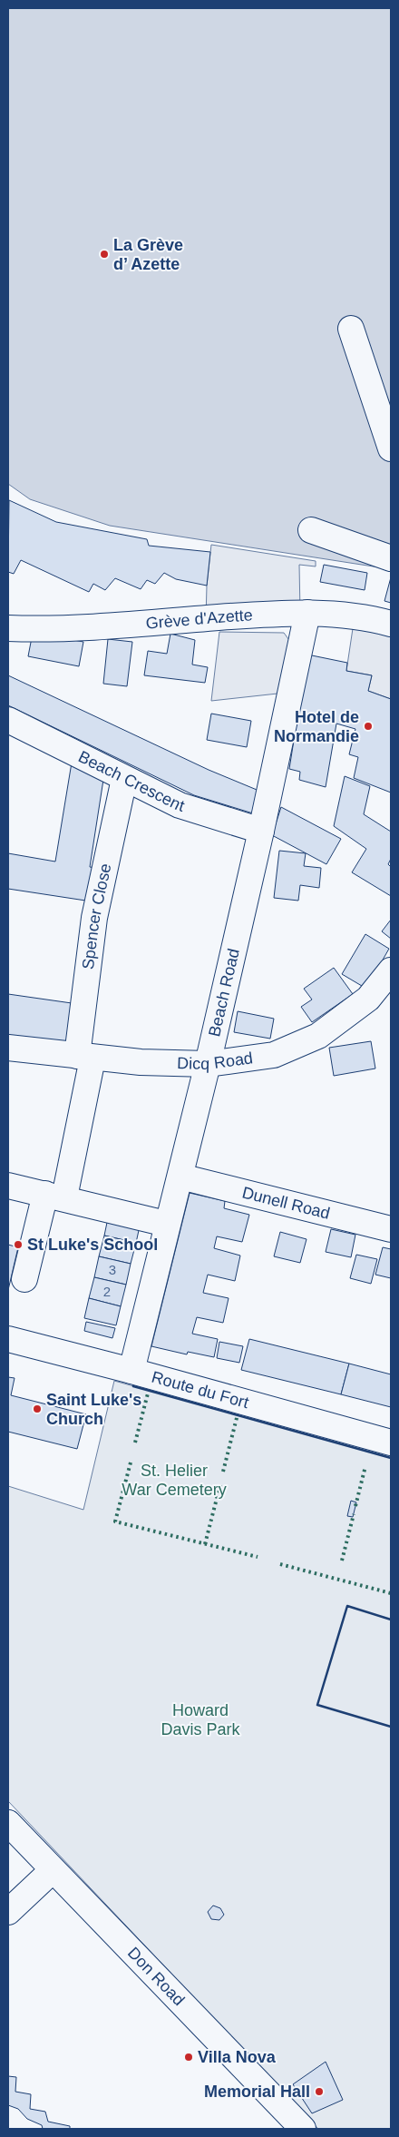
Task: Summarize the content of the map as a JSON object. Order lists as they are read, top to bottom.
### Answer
{
  "streets": {
    "main road": [
      "Grève d'Azette",
      "Beach Crescent",
      "Spencer Close",
      "Beach Road",
      "Dicq Road",
      "Dunell Road",
      "Route du Fort",
      "Don Road"
    ]
  },
  "crossings": [
    ["Grève d'Azette", "Beach Road"],
    ["Beach Crescent", "Spencer Close"],
    ["Beach Crescent", "Beach Road"],
    ["Spencer Close", "Dicq Road"],
    ["Beach Road", "Dicq Road"],
    ["Beach Road", "Dunell Road"],
    ["Beach Road", "Route du Fort"]
  ],
  "parks": ["St. Helier War Cemetery", "Howard Davis Park"],
  "places": [
    "La Grève d’ Azette",
    "Hotel de Normandie",
    "St Luke's School",
    "Saint Luke's Church",
    "Villa Nova",
    "Memorial Hall"
  ],
  "house_numbers": ["3", "2"]
}
